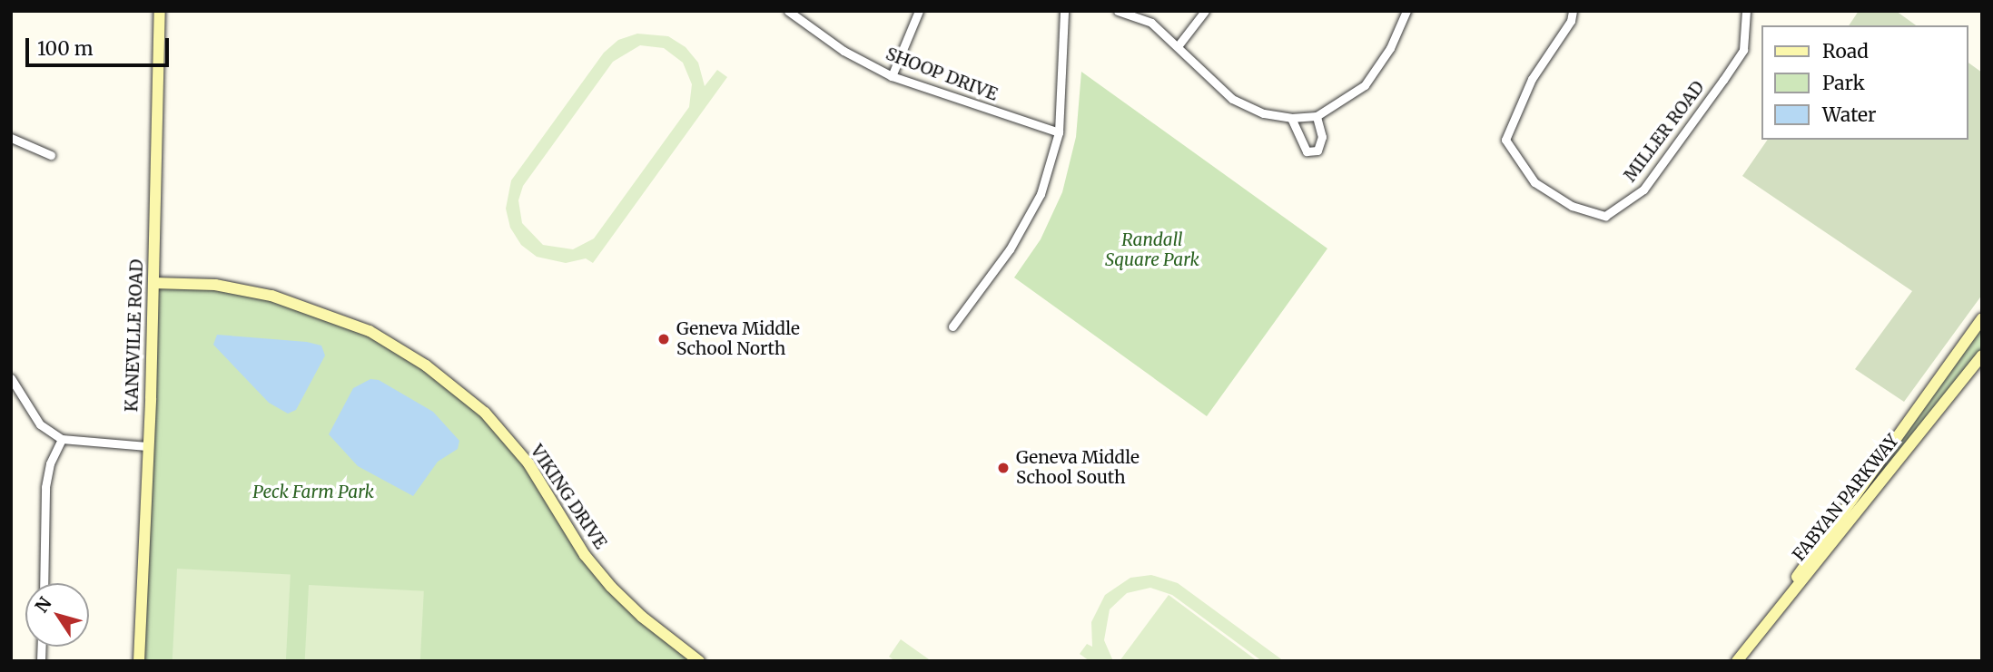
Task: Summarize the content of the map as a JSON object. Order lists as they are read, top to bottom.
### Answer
{
  "streets": {
    "main road": ["KANEVILLE ROAD", "VIKING DRIVE", "FABYAN PARKWAY"],
    "street": ["SHOOP DRIVE", "MILLER ROAD"]
  },
  "crossings": [
    ["KANEVILLE ROAD", "VIKING DRIVE"]
  ],
  "parks": ["Randall Square Park", "Peck Farm Park"],
  "places": ["Geneva Middle School North", "Geneva Middle School South"],
  "legend": ["Road", "Park", "Water"],
  "scale_bar": "100 m",
  "north": "top left"
}
